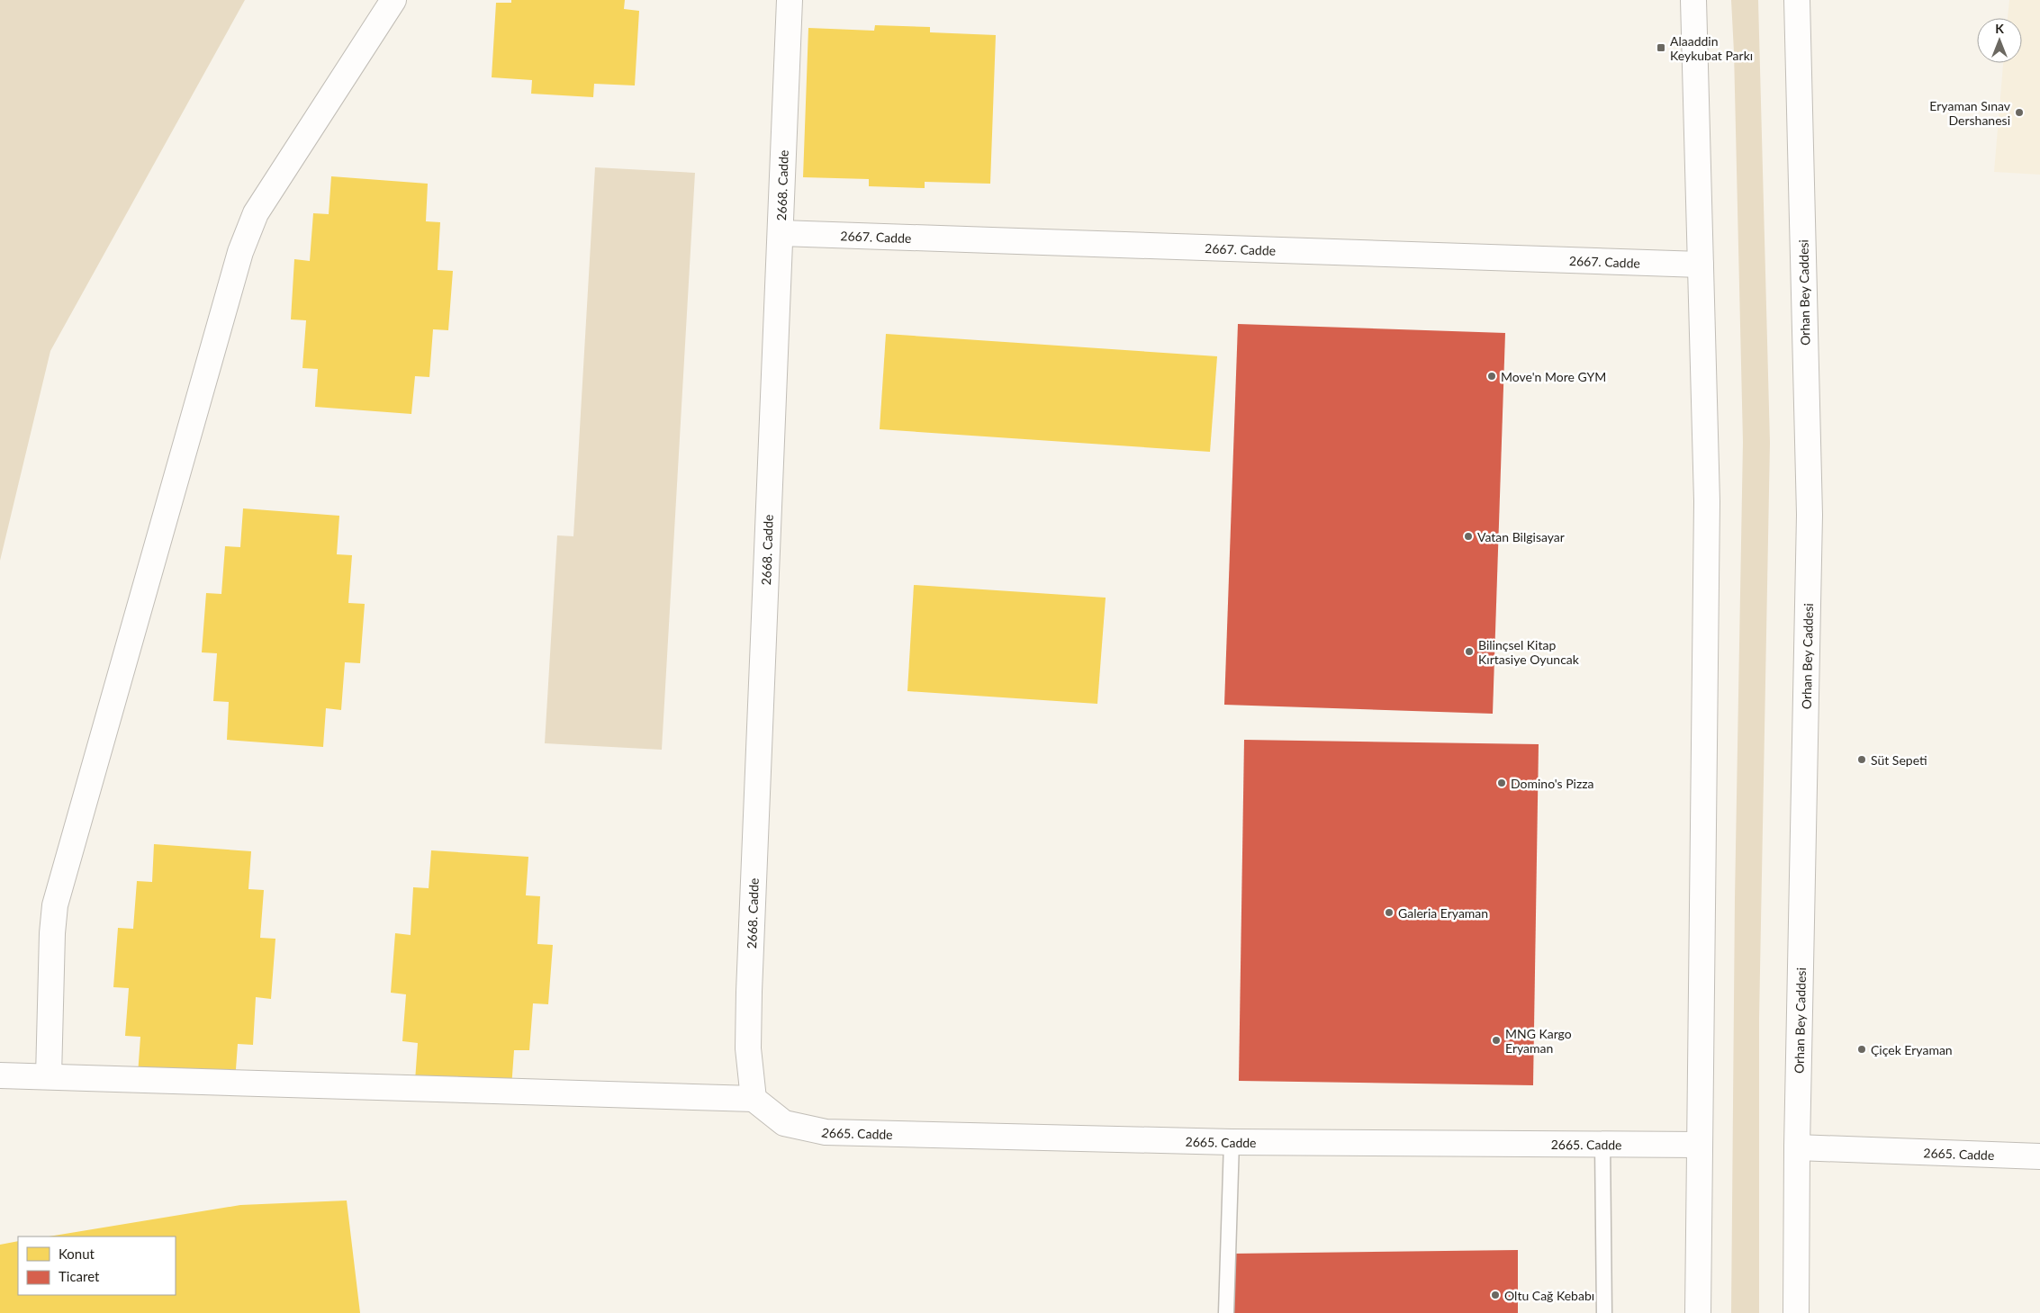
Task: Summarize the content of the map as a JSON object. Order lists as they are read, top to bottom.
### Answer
{
  "streets": {
    "street": [
      "2668. Cadde",
      "2667. Cadde",
      "Orhan Bey Caddesi",
      "2665. Cadde"
    ]
  },
  "crossings": [
    ["2668. Cadde", "2667. Cadde"],
    ["2668. Cadde", "2665. Cadde"],
    ["Orhan Bey Caddesi", "2665. Cadde"]
  ],
  "places": {
    "transit": ["Alaaddin Keykubat Parkı"],
    "other": [
      "Eryaman Sınav Dershanesi",
      "Move'n More GYM",
      "Vatan Bilgisayar",
      "Bilinçsel Kitap Kırtasiye Oyuncak",
      "Süt Sepeti",
      "Domino's Pizza",
      "Galeria Eryaman",
      "MNG Kargo Eryaman",
      "Çiçek Eryaman",
      "Oltu Cağ Kebabı"
    ]
  },
  "legend": ["Konut", "Ticaret"],
  "north": "top"
}
